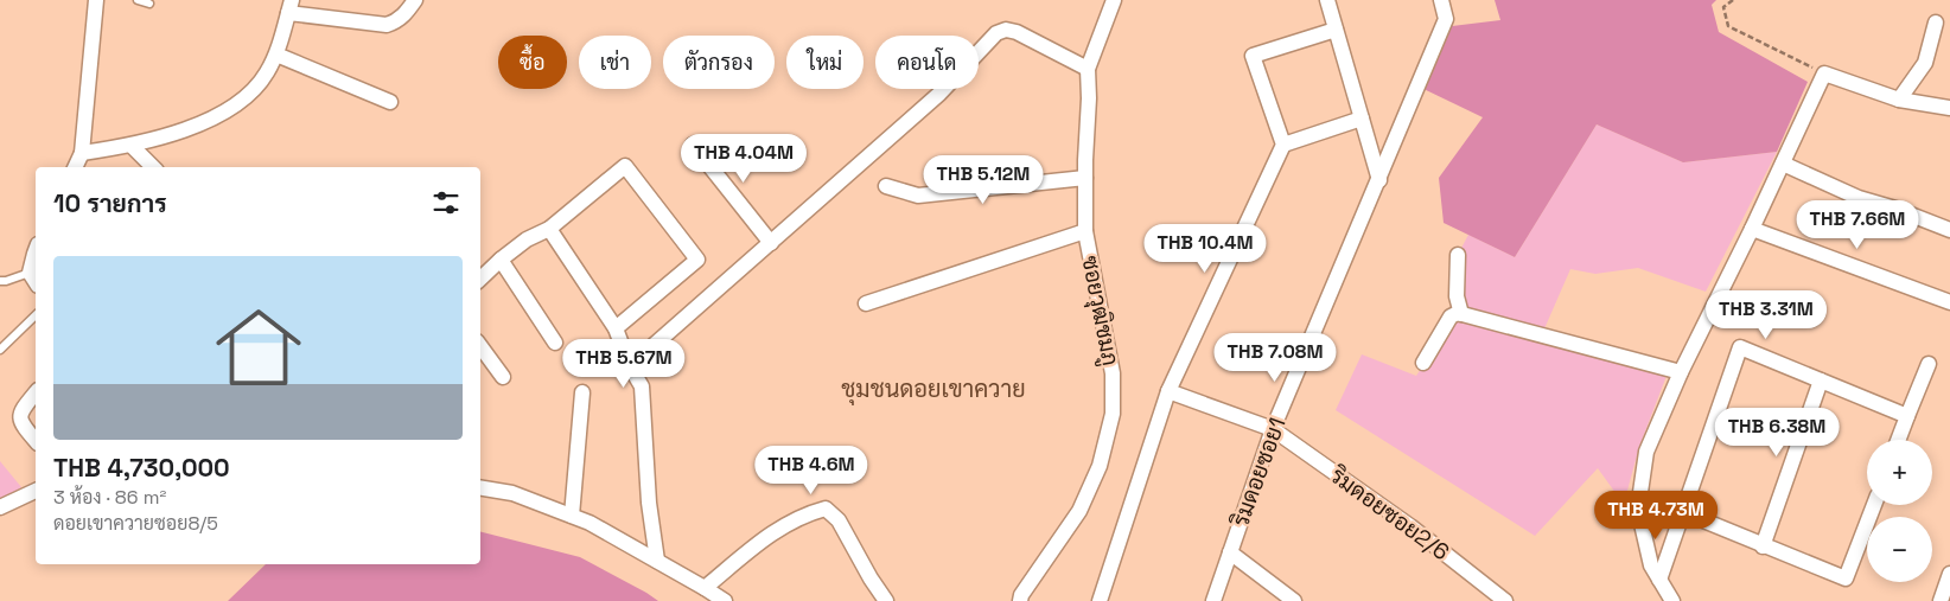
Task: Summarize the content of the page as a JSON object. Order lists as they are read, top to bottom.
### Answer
{
  "streets": {
    "street": ["ซอยวุฒิชมภู", "ริมดอยซอย1", "ริมดอยซอย2/6"]
  },
  "crossings": [
    ["ริมดอยซอย1", "ริมดอยซอย2/6"]
  ],
  "districts": ["ชุมชนดอยเขาควาย"],
  "page": {
    "chip": [
      "ซื้อ",
      "เช่า",
      "ตัวกรอง",
      "ใหม่",
      "คอนโด"
    ],
    "price": [
      "THB 4.04M",
      "THB 5.12M",
      "THB 7.66M",
      "THB 10.4M",
      "THB 3.31M",
      "THB 7.08M",
      "THB 5.67M",
      "THB 6.38M",
      "THB 4.6M",
      "THB 4.73M"
    ],
    "heading": "10 รายการ",
    "list": [
      {
        "name": "THB 4,730,000",
        "note": "3 ห้อง · 86 m² · ดอยเขาควายซอย8/5"
      }
    ],
    "map_buttons": ["+", "−"]
  }
}
